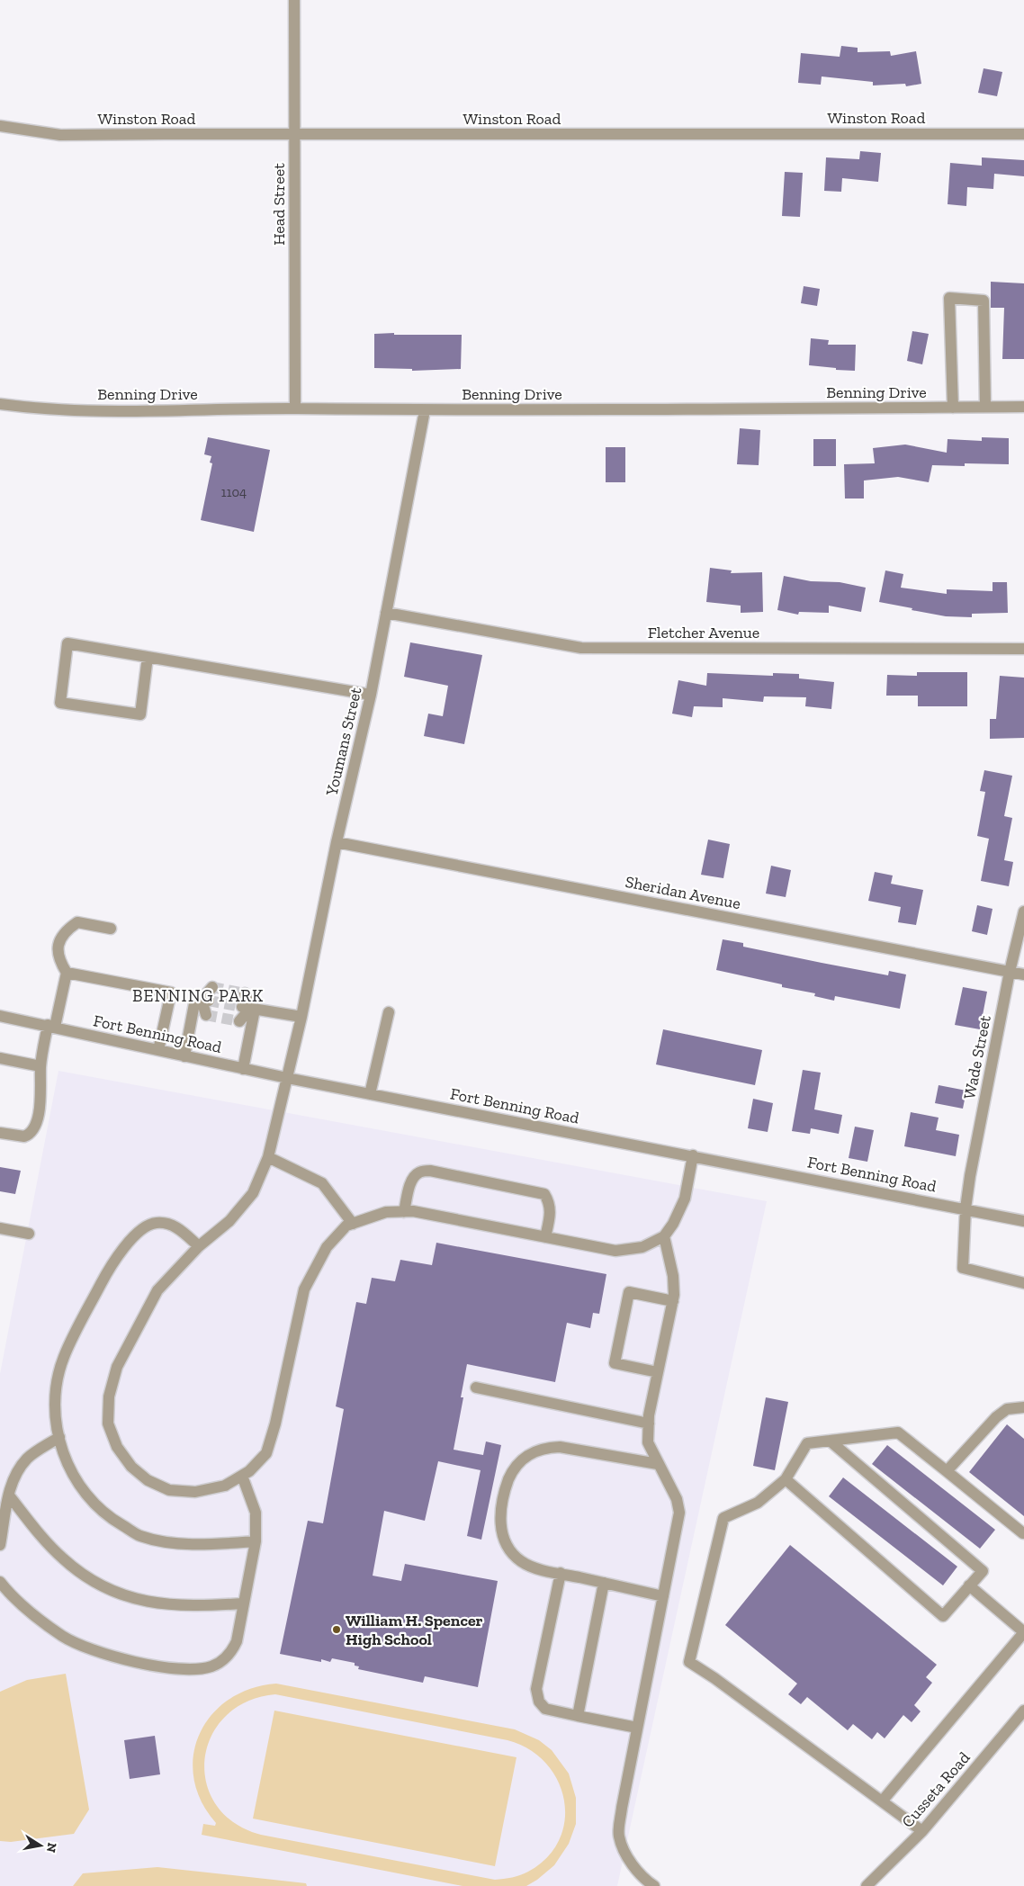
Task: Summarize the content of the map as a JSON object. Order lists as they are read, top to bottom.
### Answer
{
  "streets": {
    "street": [
      "Winston Road",
      "Head Street",
      "Benning Drive",
      "Fletcher Avenue",
      "Youmans Street",
      "Sheridan Avenue",
      "Fort Benning Road",
      "Wade Street",
      "Cusseta Road"
    ]
  },
  "crossings": [
    ["Winston Road", "Head Street"],
    ["Head Street", "Benning Drive"],
    ["Benning Drive", "Youmans Street"],
    ["Fletcher Avenue", "Youmans Street"],
    ["Youmans Street", "Sheridan Avenue"],
    ["Youmans Street", "Fort Benning Road"],
    ["Sheridan Avenue", "Wade Street"],
    ["Fort Benning Road", "Wade Street"]
  ],
  "districts": ["BENNING PARK"],
  "places": ["William H. Spencer High School"],
  "house_numbers": ["1104"],
  "north": "right"
}
